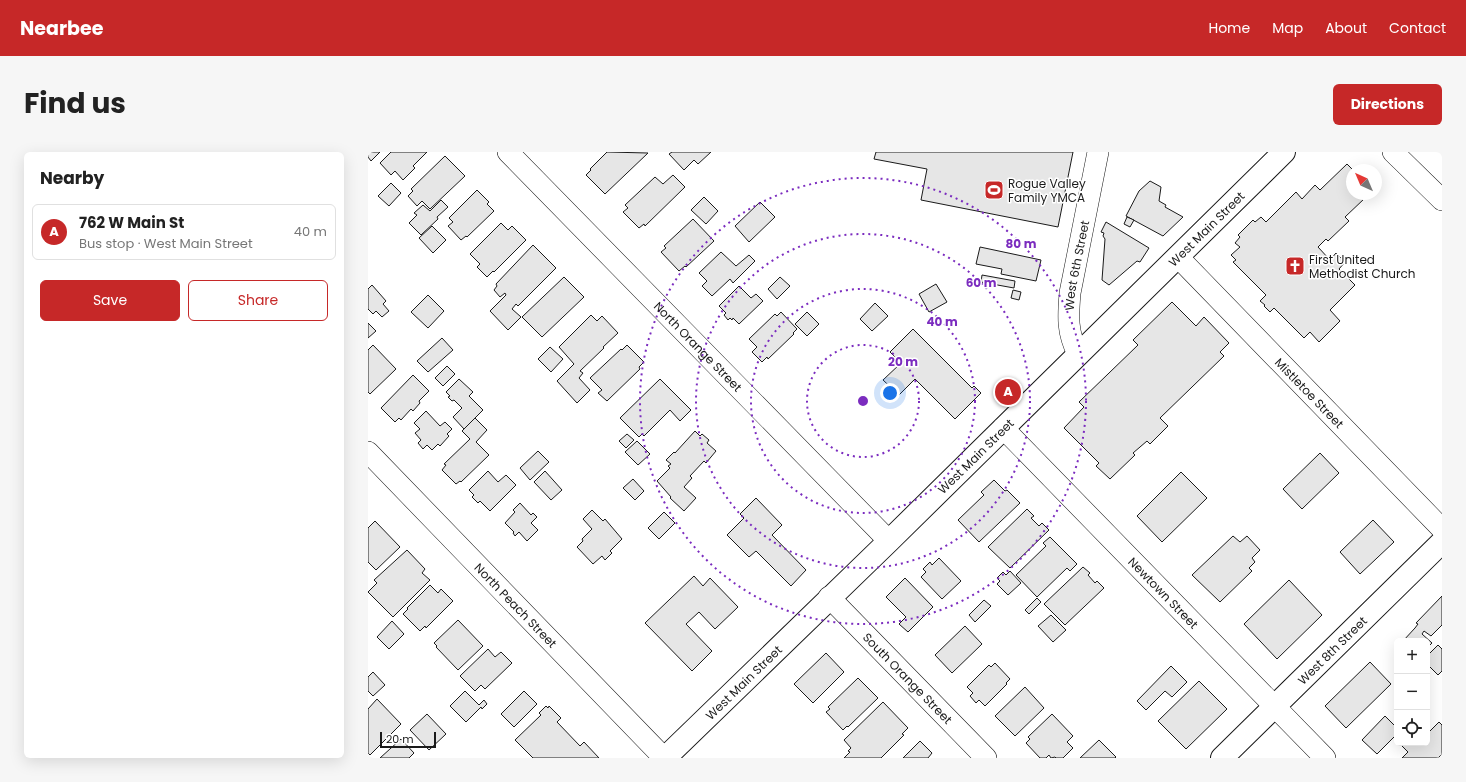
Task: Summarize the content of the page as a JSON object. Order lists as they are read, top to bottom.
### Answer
{
  "streets": {
    "main road": ["West Main Street", "West 8th Street"],
    "street": [
      "West 6th Street",
      "North Orange Street",
      "Mistletoe Street",
      "Newtown Street",
      "North Peach Street",
      "South Orange Street"
    ]
  },
  "crossings": [
    ["West Main Street", "West 6th Street"],
    ["West Main Street", "North Orange Street"],
    ["West Main Street", "Mistletoe Street"],
    ["West Main Street", "Newtown Street"],
    ["West Main Street", "North Peach Street"],
    ["West Main Street", "South Orange Street"],
    ["Newtown Street", "West 8th Street"]
  ],
  "places": {
    "sports": ["Rogue Valley Family YMCA"],
    "church": ["First United Methodist Church"]
  },
  "scale_bar": "20 m",
  "north": "top left",
  "page": {
    "header": "Nearbee",
    "nav": [
      "Home",
      "Map",
      "About",
      "Contact"
    ],
    "title": "Find us",
    "buttons": [
      "Directions",
      ["Save", "Share"]
    ],
    "heading": "Nearby",
    "list": [
      {
        "mark": "A",
        "name": "762 W Main St",
        "note": "Bus stop · West Main Street",
        "value": "40 m"
      }
    ],
    "pins": "A",
    "map_buttons": ["+", "−"],
    "scale": "20 m"
  },
  "rings": [
    "80 m",
    "60 m",
    "40 m",
    "20 m"
  ]
}
